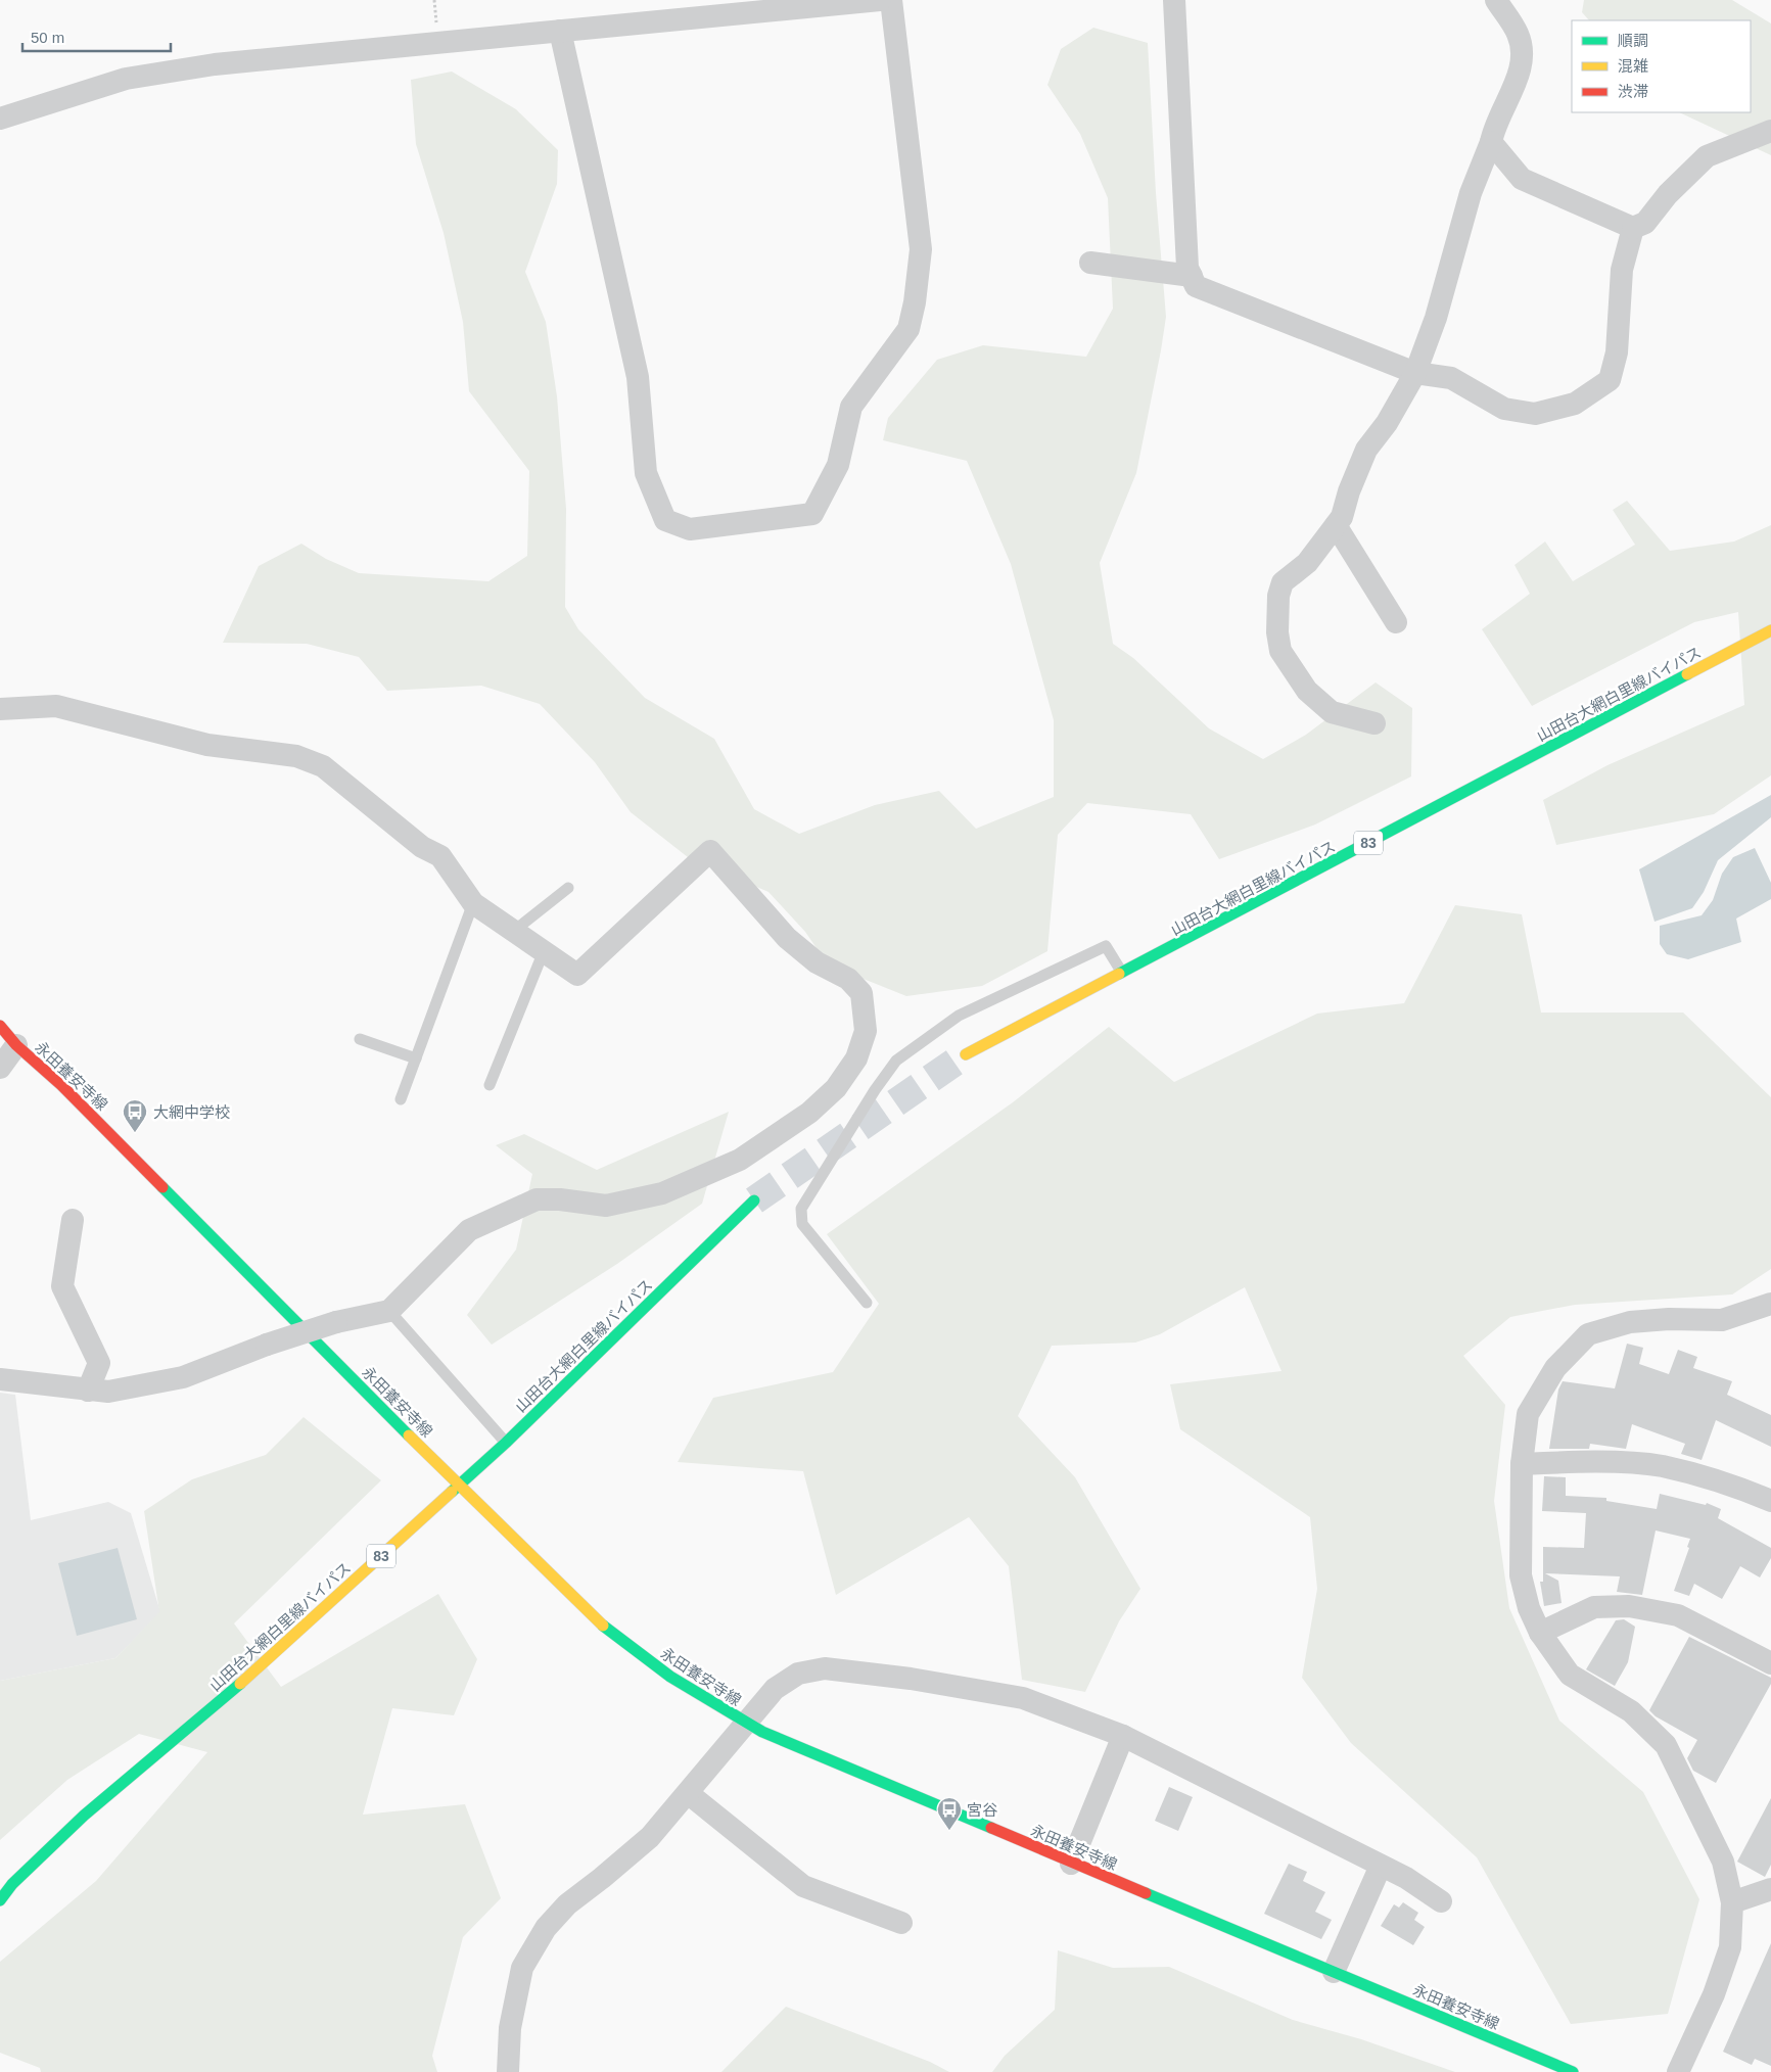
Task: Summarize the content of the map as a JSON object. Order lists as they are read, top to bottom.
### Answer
{
  "streets": {
    "main road": ["山田台大網白里線バイパス", "83", "永田養安寺線"]
  },
  "crossings": [
    ["山田台大網白里線バイパス", "永田養安寺線"]
  ],
  "places": {
    "bus stop": ["大網中学校", "宮谷"]
  },
  "legend": ["順調", "混雑", "渋滞"],
  "scale_bar": "50 m"
}
